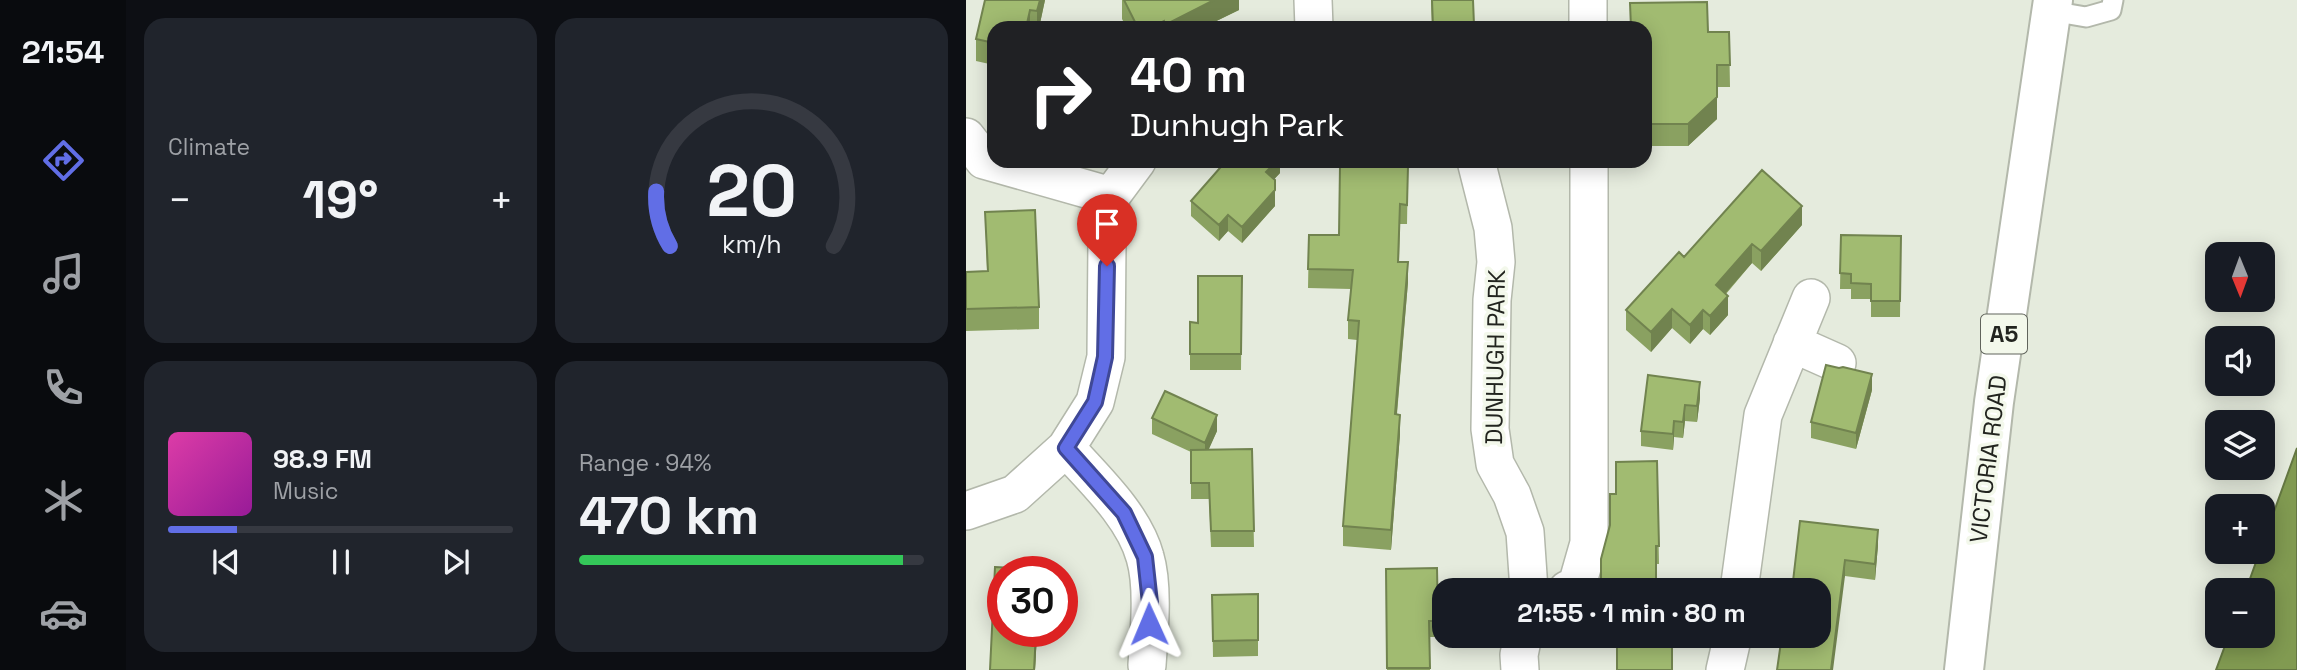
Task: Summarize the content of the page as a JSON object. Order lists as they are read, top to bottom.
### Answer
{
  "streets": {
    "highway": ["A5", "VICTORIA ROAD"],
    "street": ["DUNHUGH PARK"]
  },
  "north": "bottom",
  "page": {
    "tabs": "21:54",
    "tile": [
      "Climate",
      ["Range · 94%", "470 km"]
    ],
    "turn": ["40 m", "Dunhugh Park"],
    "heat": ["−", "19°", "+"],
    "map_buttons": ["+", "−"],
    "song": ["98.9 FM", "Music"],
    "limit": "30",
    "trip": "21:55 · 1 min · 80 m",
    "gauge": ["20", "km/h"]
  }
}
